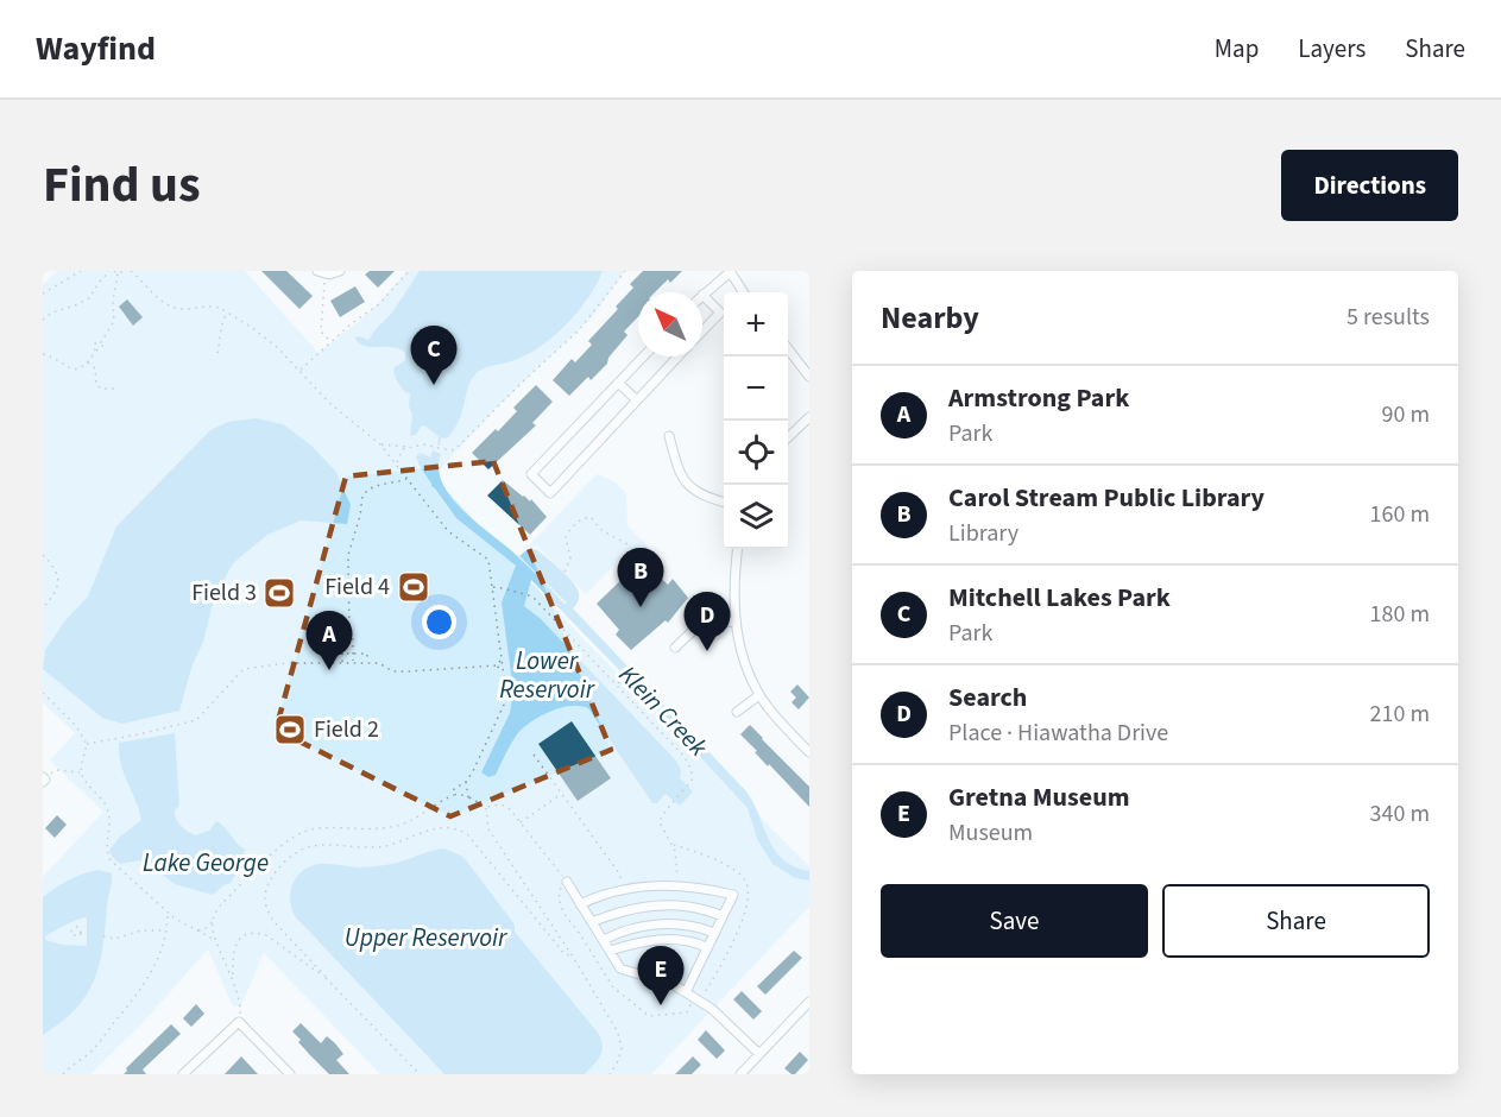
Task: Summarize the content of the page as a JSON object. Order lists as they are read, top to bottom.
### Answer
{
  "water": [
    "Lower Reservoir",
    "Klein Creek",
    "Lake George",
    "Upper Reservoir"
  ],
  "places": {
    "sports": ["Field 4", "Field 3", "Field 2"]
  },
  "north": "top left",
  "page": {
    "header": "Wayfind",
    "nav": ["Map", "Layers", "Share"],
    "title": "Find us",
    "buttons": [
      "Directions",
      ["Save", "Share"]
    ],
    "heading": ["Nearby", "5 results"],
    "map_buttons": ["+", "−"],
    "pins": [
      "C",
      "B",
      "D",
      "A",
      "E"
    ],
    "list": [
      {
        "mark": "A",
        "name": "Armstrong Park",
        "note": "Park",
        "value": "90 m"
      },
      {
        "mark": "B",
        "name": "Carol Stream Public Library",
        "note": "Library",
        "value": "160 m"
      },
      {
        "mark": "C",
        "name": "Mitchell Lakes Park",
        "note": "Park",
        "value": "180 m"
      },
      {
        "mark": "D",
        "name": "Search",
        "note": "Place · Hiawatha Drive",
        "value": "210 m"
      },
      {
        "mark": "E",
        "name": "Gretna Museum",
        "note": "Museum",
        "value": "340 m"
      }
    ]
  }
}
